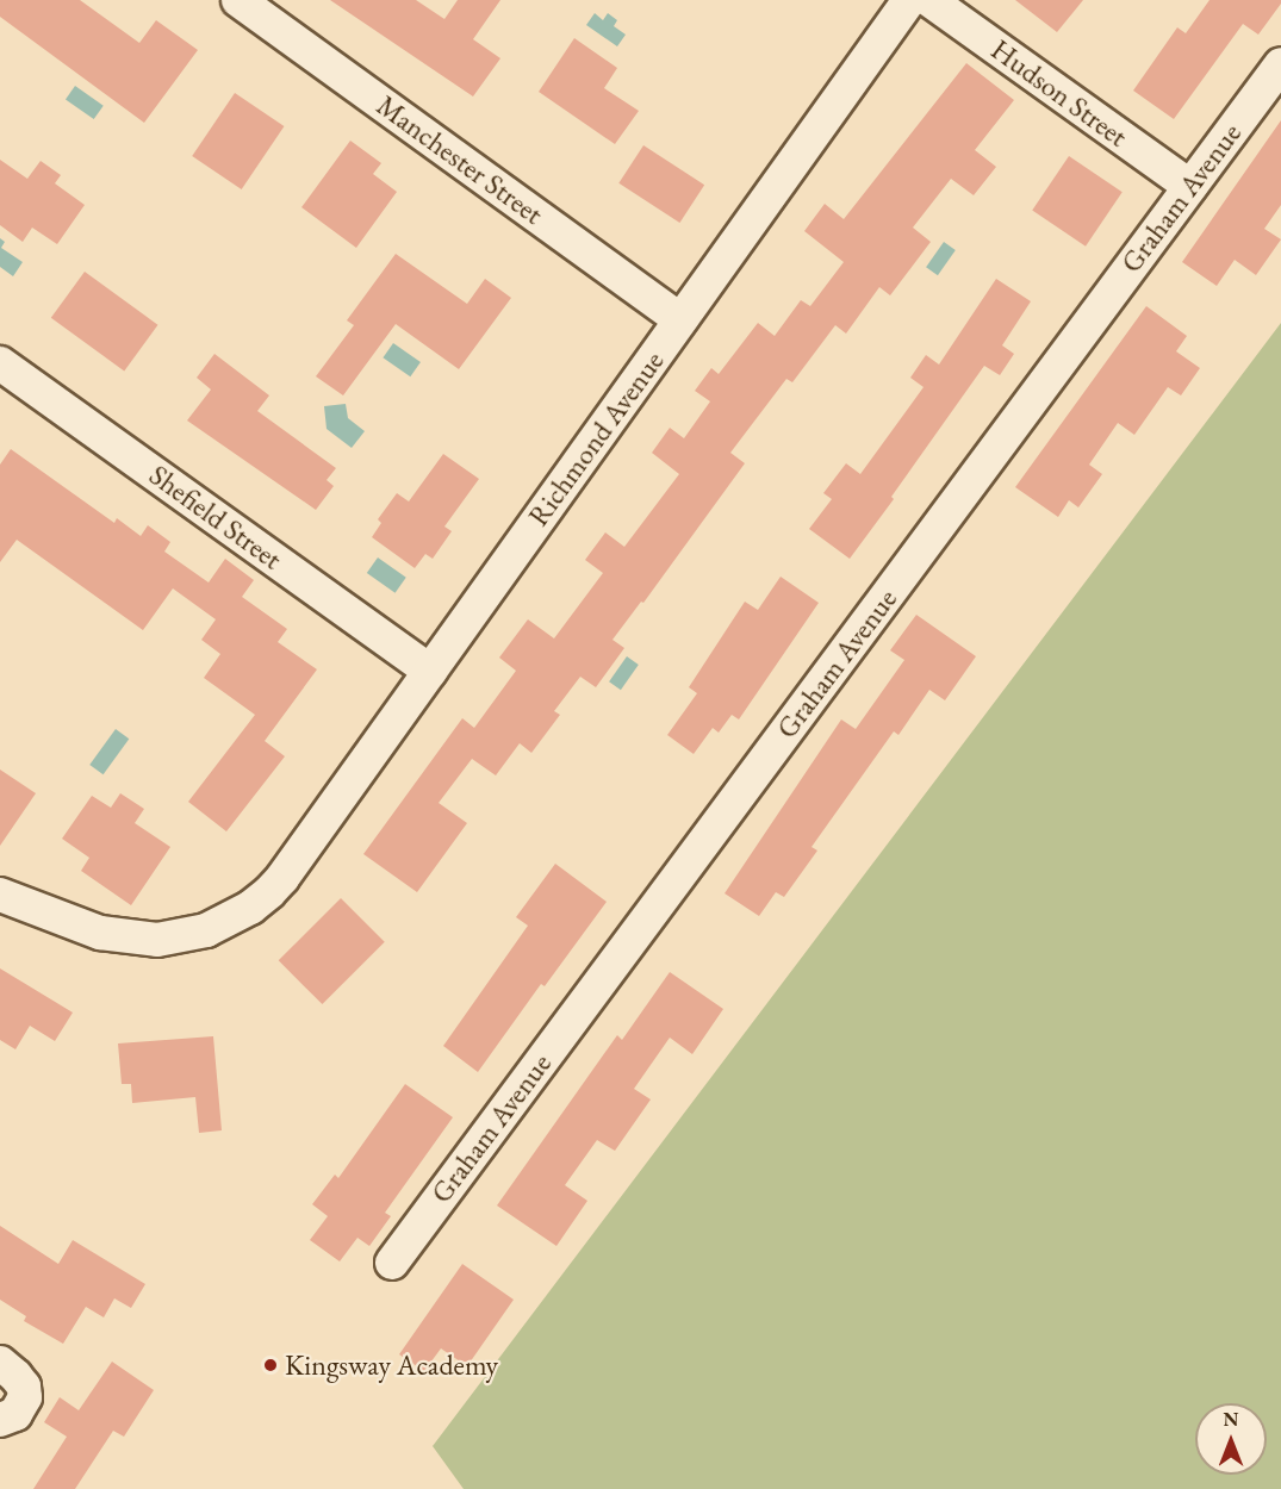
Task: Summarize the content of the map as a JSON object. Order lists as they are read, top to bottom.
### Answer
{
  "streets": {
    "street": [
      "Hudson Street",
      "Manchester Street",
      "Graham Avenue",
      "Richmond Avenue",
      "Shefield Street"
    ]
  },
  "crossings": [
    ["Hudson Street", "Graham Avenue"],
    ["Manchester Street", "Richmond Avenue"],
    ["Richmond Avenue", "Shefield Street"]
  ],
  "places": ["Kingsway Academy"],
  "north": "top"
}
